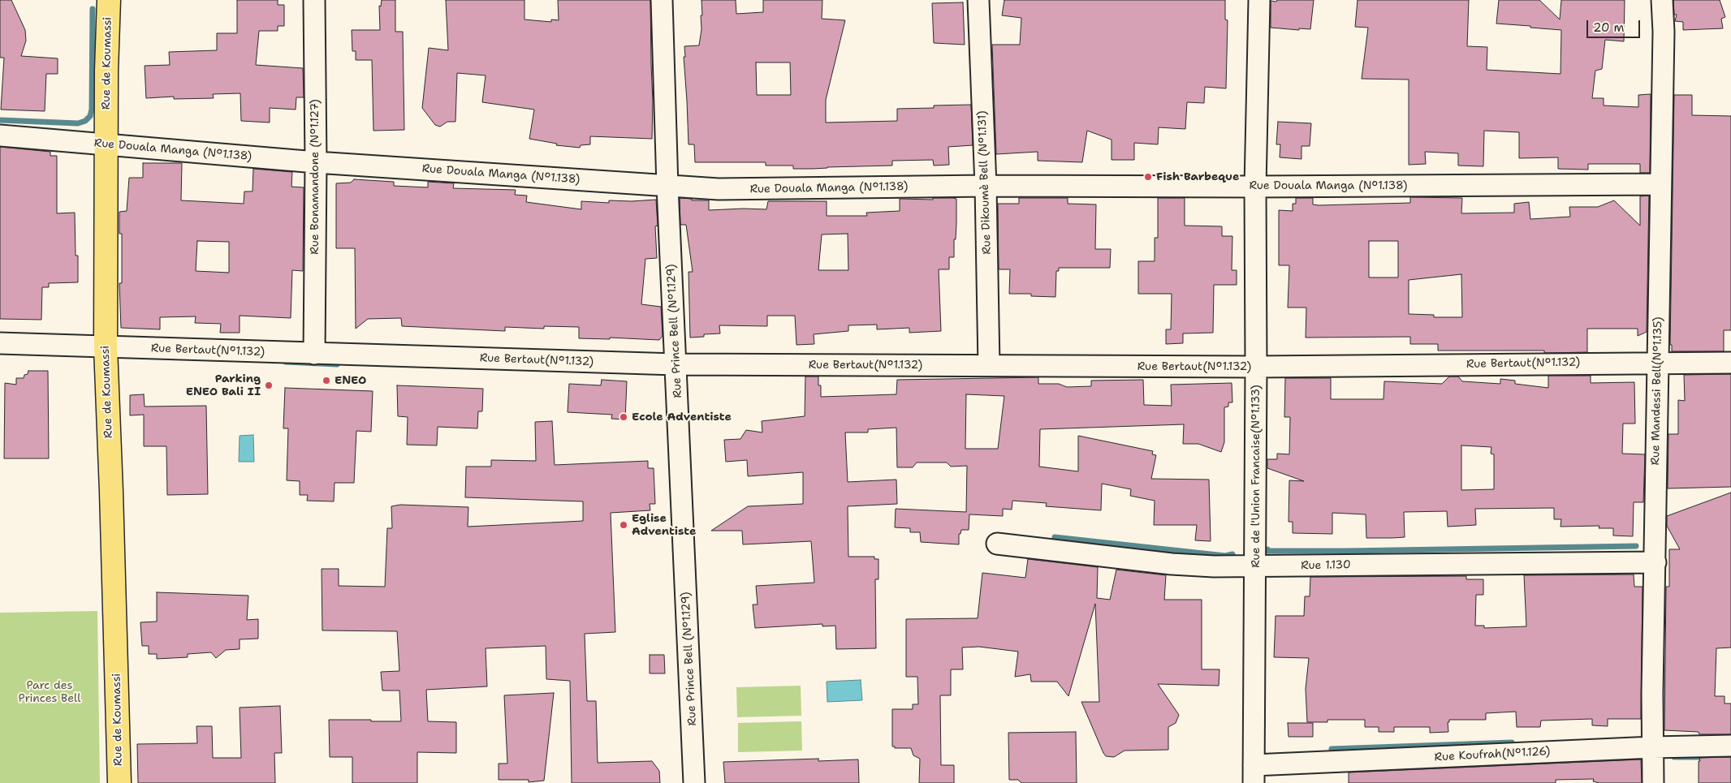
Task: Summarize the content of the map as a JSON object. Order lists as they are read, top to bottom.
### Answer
{
  "streets": {
    "main road": ["Rue de Koumassi"],
    "street": [
      "Rue Douala Manga (N°1.138)",
      "Rue Bonamandone (N°1.127)",
      "Rue Dikoumè Bell (N°1.131)",
      "Rue Prince Bell (N°1.129)",
      "Rue Bertaut(N°1.132)",
      "Rue Mandessi Bell(N°1.135)",
      "Rue de l'Union Francaise(N°1.133)",
      "Rue 1.130",
      "Rue Koufrah(N°1.126)"
    ]
  },
  "crossings": [
    ["Rue de Koumassi", "Rue Douala Manga (N°1.138)"],
    ["Rue de Koumassi", "Rue Bertaut(N°1.132)"],
    ["Rue Douala Manga (N°1.138)", "Rue Bonamandone (N°1.127)"],
    ["Rue Douala Manga (N°1.138)", "Rue Dikoumè Bell (N°1.131)"],
    ["Rue Douala Manga (N°1.138)", "Rue Prince Bell (N°1.129)"],
    ["Rue Douala Manga (N°1.138)", "Rue Mandessi Bell(N°1.135)"],
    ["Rue Douala Manga (N°1.138)", "Rue de l'Union Francaise(N°1.133)"],
    ["Rue Bonamandone (N°1.127)", "Rue Bertaut(N°1.132)"],
    ["Rue Dikoumè Bell (N°1.131)", "Rue Bertaut(N°1.132)"],
    ["Rue Prince Bell (N°1.129)", "Rue Bertaut(N°1.132)"],
    ["Rue Bertaut(N°1.132)", "Rue Mandessi Bell(N°1.135)"],
    ["Rue Bertaut(N°1.132)", "Rue de l'Union Francaise(N°1.133)"],
    ["Rue Mandessi Bell(N°1.135)", "Rue 1.130"],
    ["Rue Mandessi Bell(N°1.135)", "Rue Koufrah(N°1.126)"],
    ["Rue de l'Union Francaise(N°1.133)", "Rue 1.130"],
    ["Rue de l'Union Francaise(N°1.133)", "Rue Koufrah(N°1.126)"]
  ],
  "parks": ["Parc des Princes Bell"],
  "places": [
    "Fish Barbeque",
    "ENEO",
    "Parking ENEO Bali II",
    "Ecole Adventiste",
    "Eglise Adventiste"
  ],
  "scale_bar": "20 m"
}
